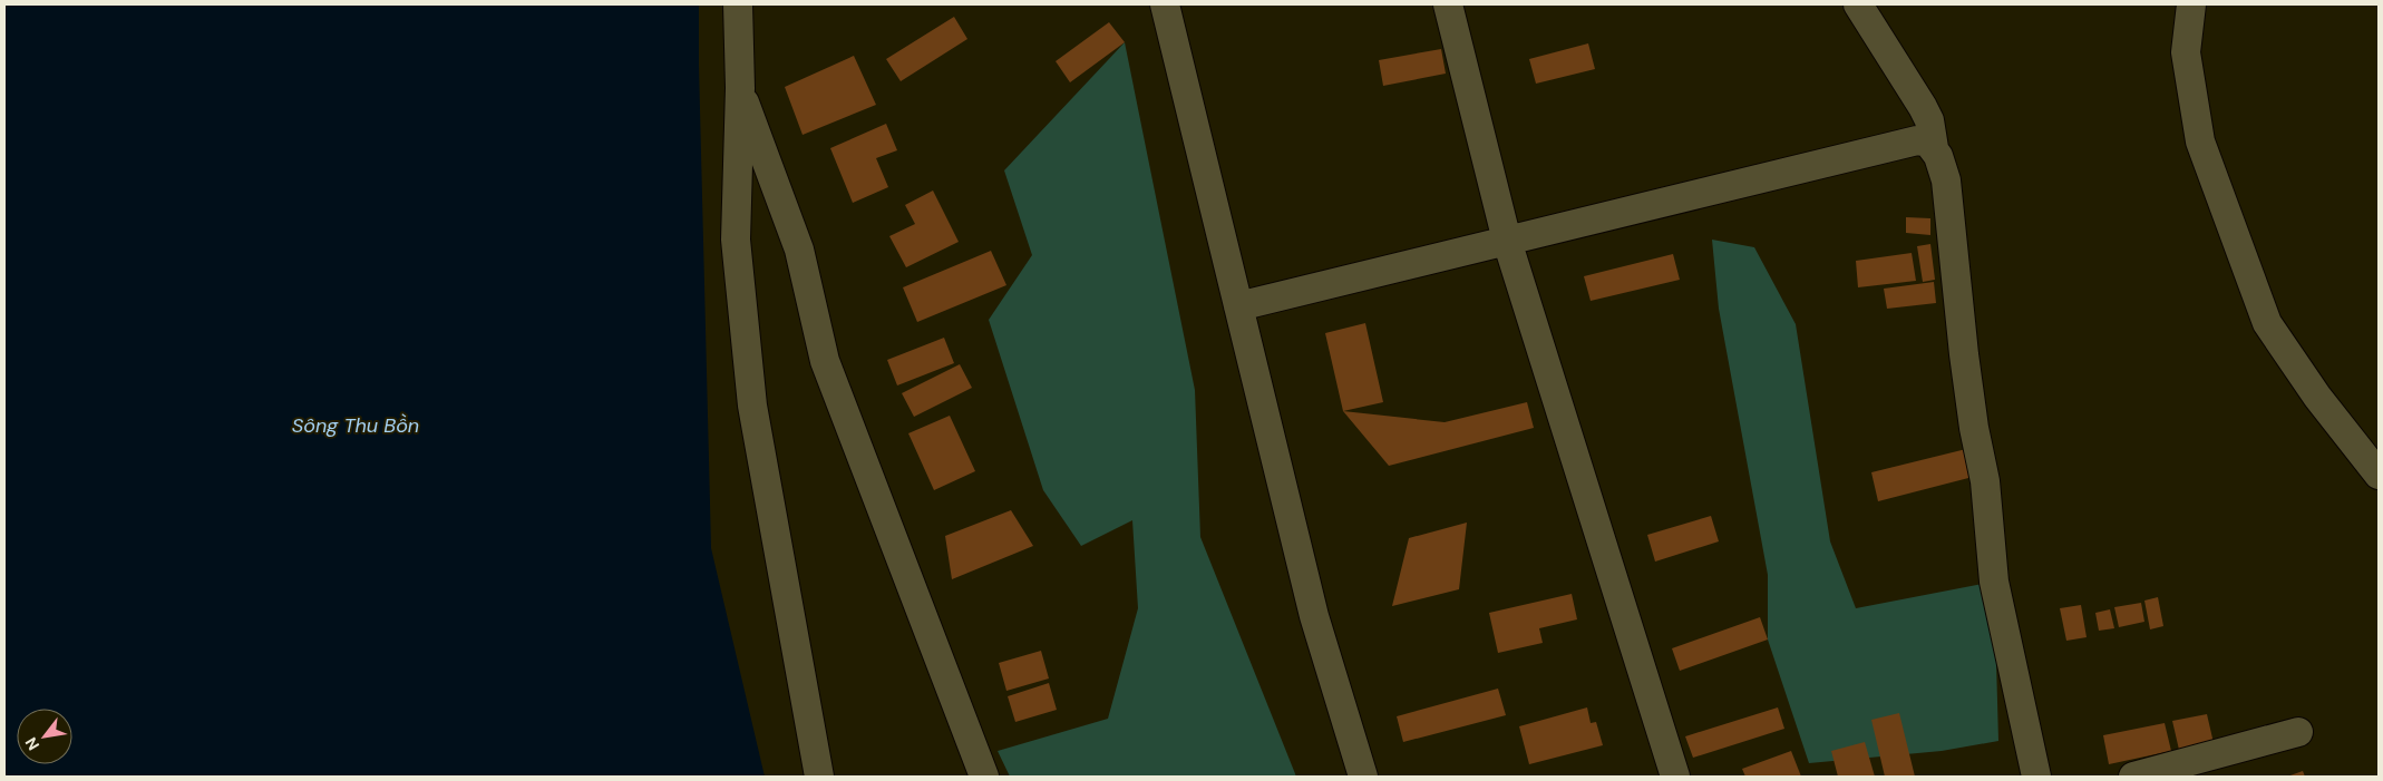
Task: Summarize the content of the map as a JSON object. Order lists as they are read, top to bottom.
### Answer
{
  "water": ["Sông Thu Bồn"],
  "north": "bottom left"
}
